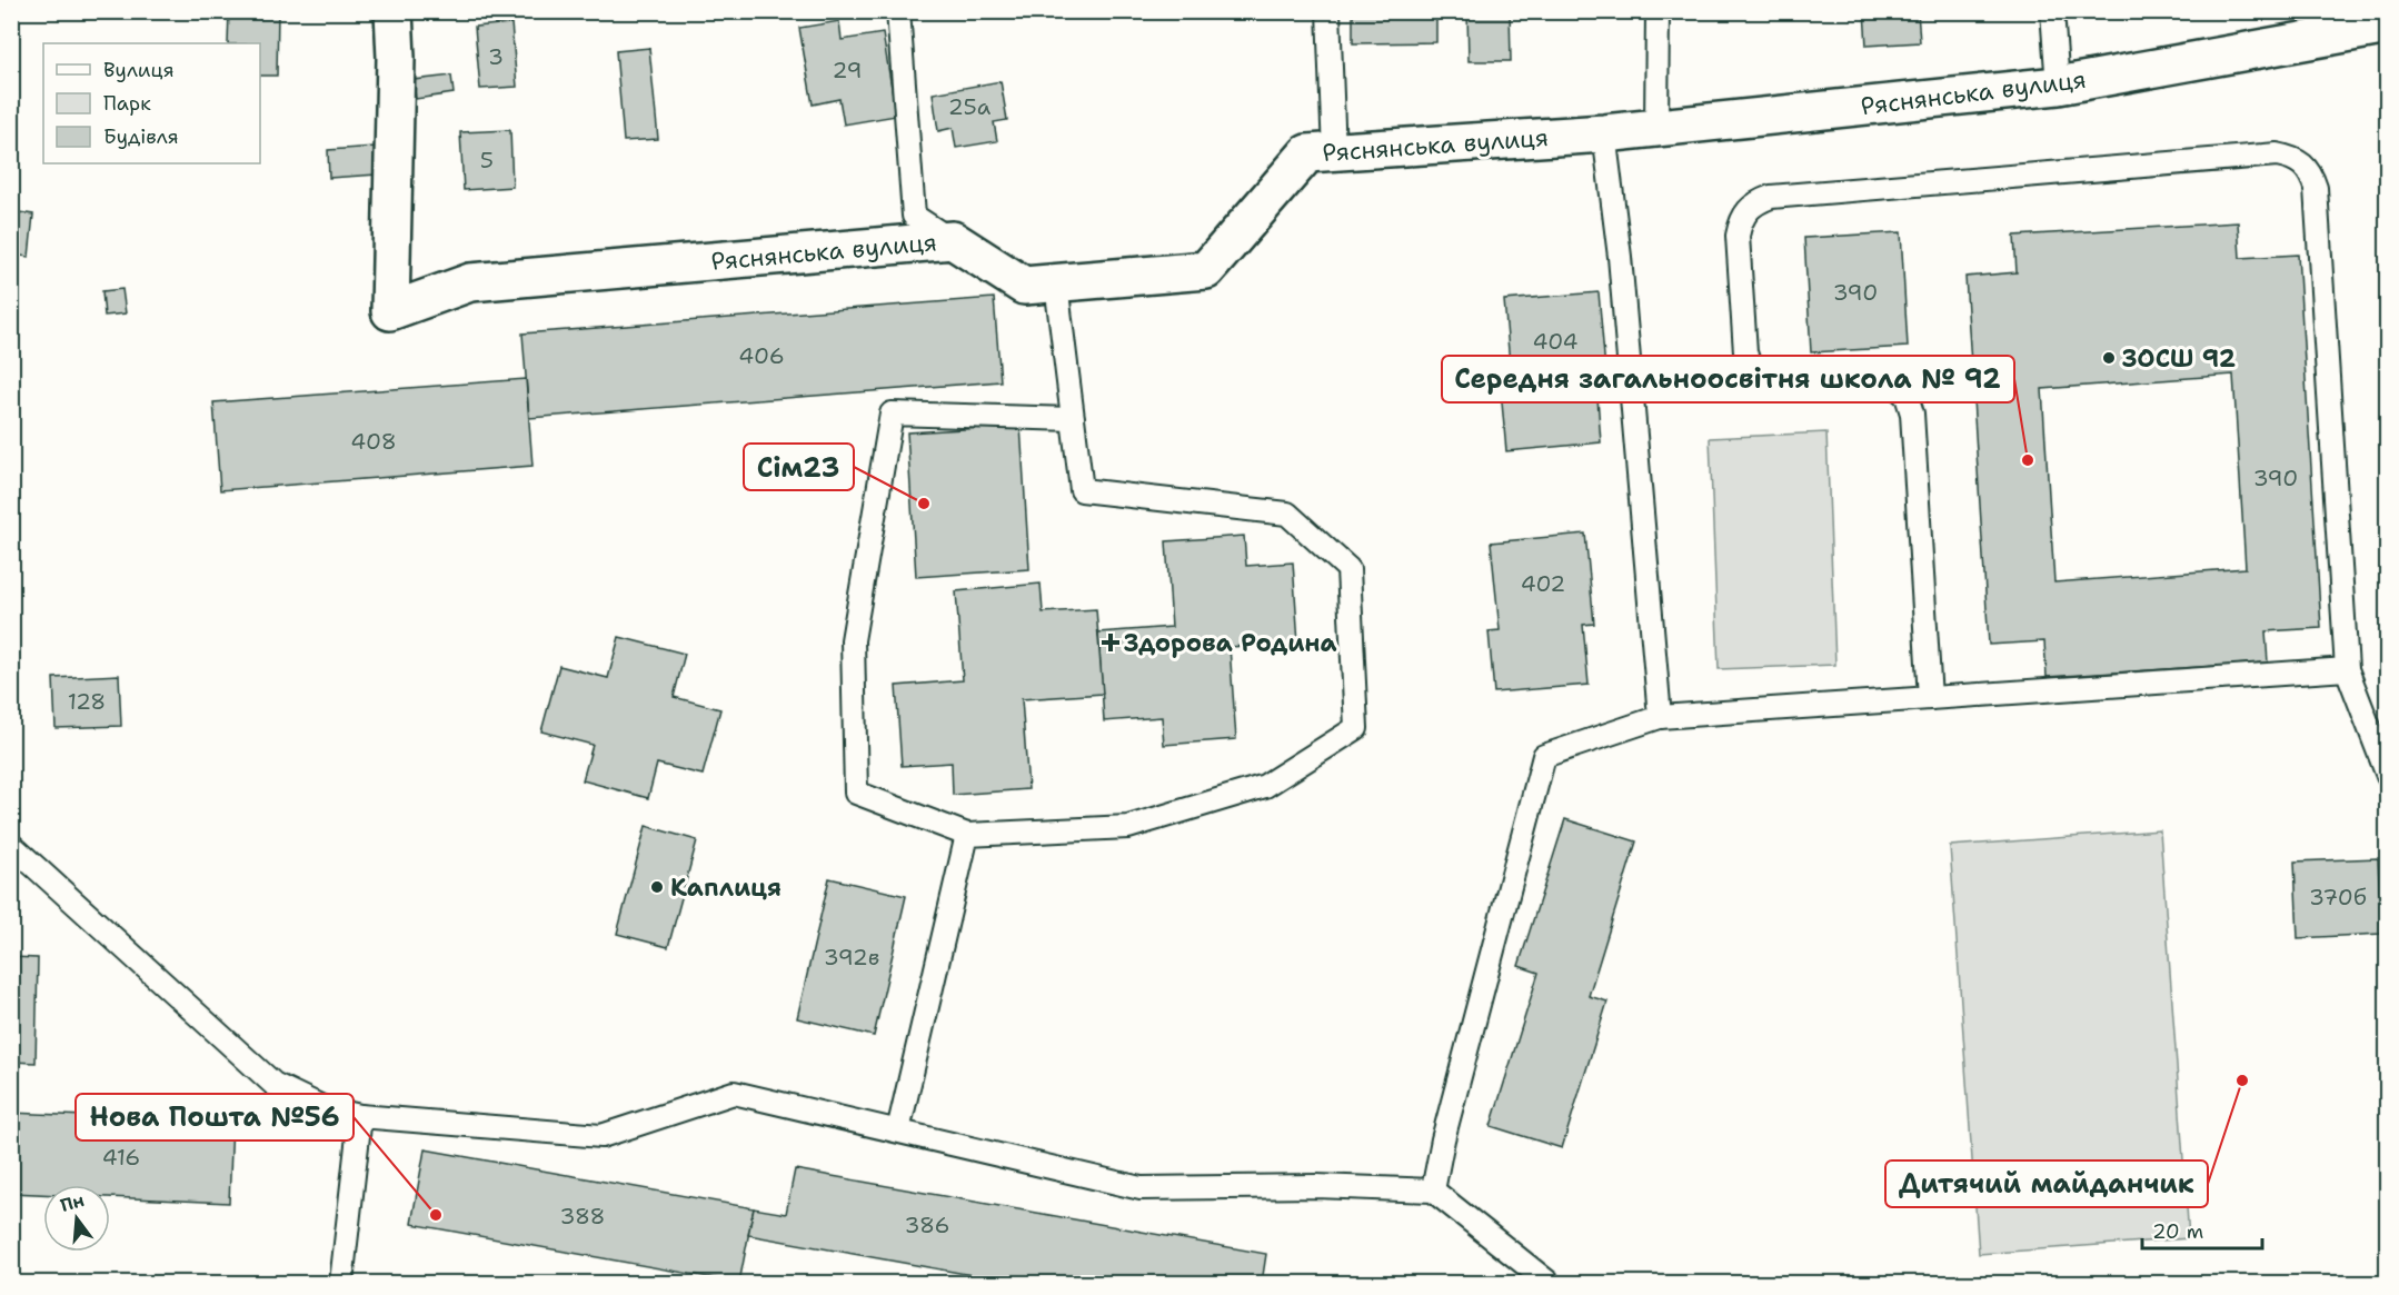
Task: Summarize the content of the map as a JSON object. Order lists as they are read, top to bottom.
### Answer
{
  "streets": {
    "street": ["Ряснянська вулиця"]
  },
  "places": {
    "other": [
      "ЗОСШ 92",
      "Середня загальноосвітня школа № 92",
      "Сім23",
      "Каплиця",
      "Дитячий майданчик",
      "Нова Пошта №56"
    ],
    "health": ["Здорова Родина"]
  },
  "house_numbers": [
    "3",
    "29",
    "25а",
    "5",
    "390",
    "404",
    "406",
    "408",
    "390",
    "402",
    "128",
    "370б",
    "392в",
    "416",
    "388",
    "386"
  ],
  "legend": ["Вулиця", "Парк", "Будівля"],
  "scale_bar": "20 m",
  "north": "top"
}
